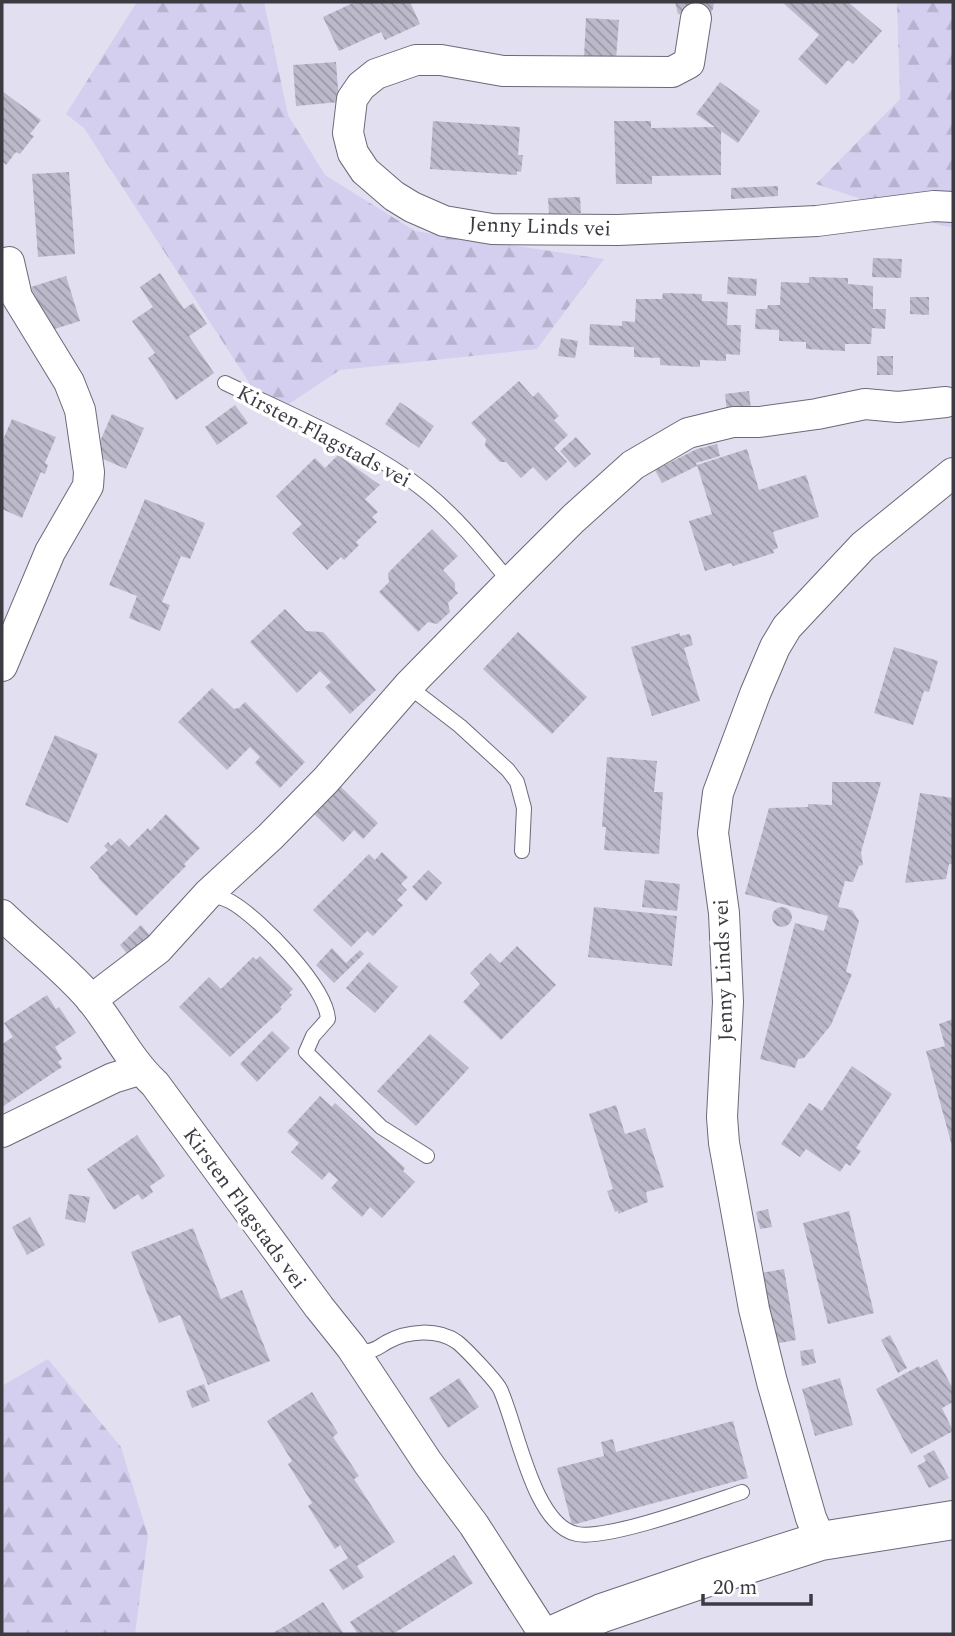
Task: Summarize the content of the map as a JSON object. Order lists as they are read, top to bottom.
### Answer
{
  "streets": {
    "street": ["Jenny Linds vei", "Kirsten Flagstads vei"]
  },
  "scale_bar": "20 m"
}
